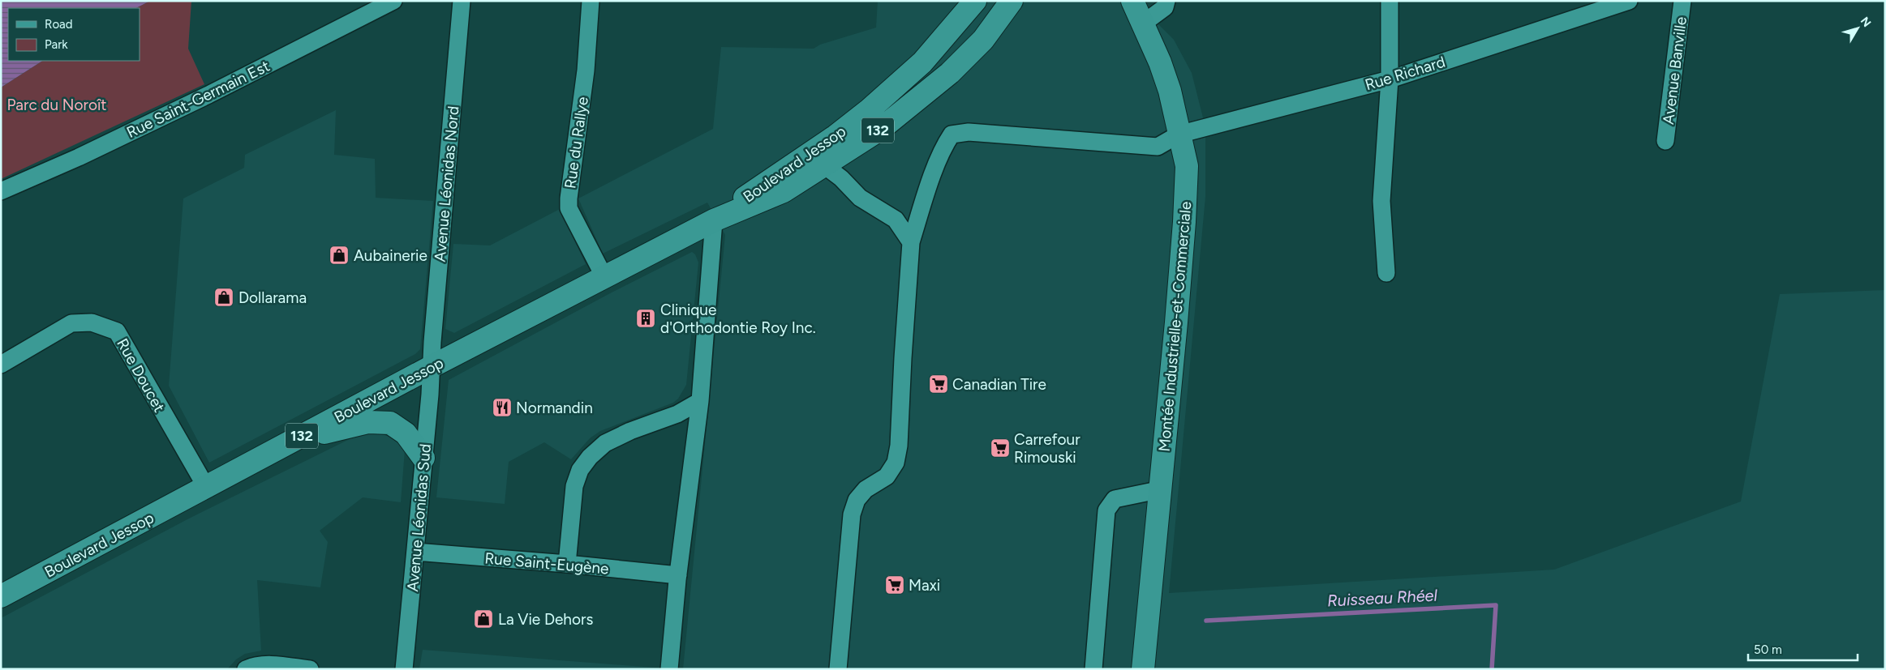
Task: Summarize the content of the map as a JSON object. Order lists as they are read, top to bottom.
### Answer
{
  "streets": {
    "main road": ["132", "Boulevard Jessop", "Montée Industrielle-et-Commerciale"],
    "street": [
      "Avenue Banville",
      "Rue Richard",
      "Rue Saint-Germain Est",
      "Rue du Rallye",
      "Avenue Léonidas Nord",
      "Rue Doucet",
      "Avenue Léonidas Sud",
      "Rue Saint-Eugène"
    ]
  },
  "crossings": [
    ["Rue Richard", "Montée Industrielle-et-Commerciale"],
    ["Rue du Rallye", "Boulevard Jessop"],
    ["Boulevard Jessop", "Avenue Léonidas Nord"],
    ["Boulevard Jessop", "Rue Doucet"],
    ["Boulevard Jessop", "Avenue Léonidas Sud"],
    ["Avenue Léonidas Nord", "Avenue Léonidas Sud"],
    ["Avenue Léonidas Sud", "Rue Saint-Eugène"]
  ],
  "water": ["Ruisseau Rhéel"],
  "parks": ["Parc du Noroît"],
  "places": {
    "shop": ["Aubainerie", "Dollarama", "La Vie Dehors"],
    "building": ["Clinique d'Orthodontie Roy Inc."],
    "supermarket": ["Canadian Tire", "Carrefour Rimouski", "Maxi"],
    "restaurant": ["Normandin"]
  },
  "legend": ["Road", "Park"],
  "scale_bar": "50 m",
  "north": "top right"
}
